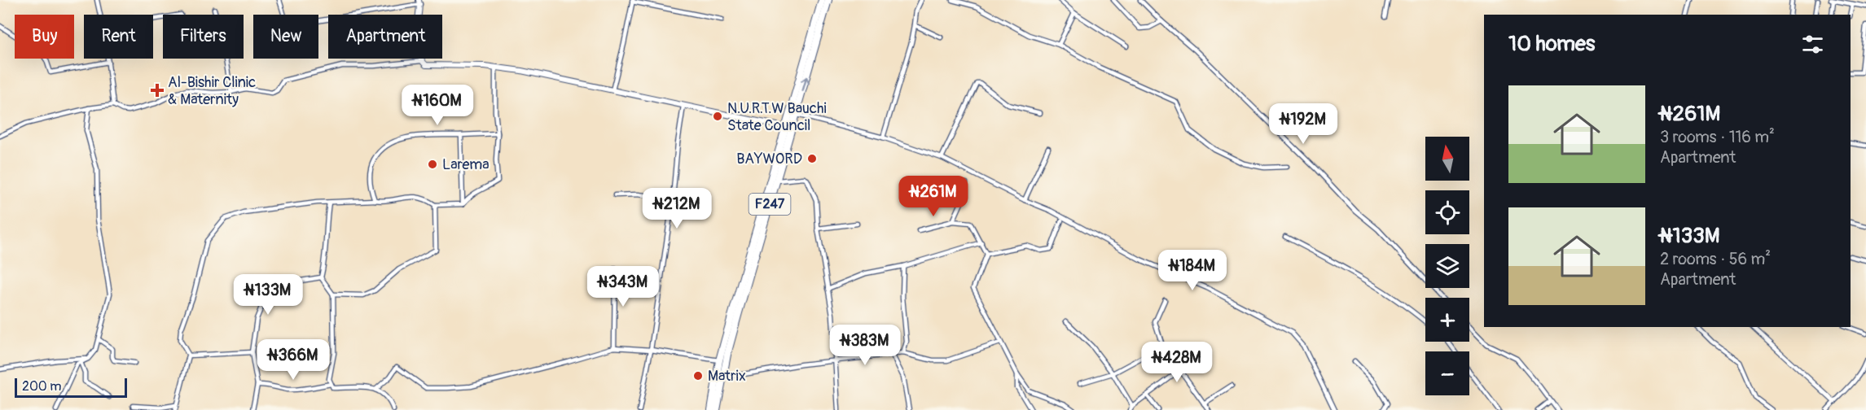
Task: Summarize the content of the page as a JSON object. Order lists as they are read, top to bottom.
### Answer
{
  "streets": {
    "main road": ["F247"]
  },
  "places": {
    "health": ["Al-Bishir Clinic & Maternity"],
    "other": [
      "N.U.R.T.W Bauchi State Council",
      "BAYWORD",
      "Larema",
      "Matrix"
    ]
  },
  "scale_bar": "200 m",
  "north": "top",
  "page": {
    "chip": [
      "Buy",
      "Rent",
      "Filters",
      "New",
      "Apartment"
    ],
    "heading": "10 homes",
    "list": [
      {
        "name": "₦261M",
        "note": "3 rooms · 116 m² · Apartment"
      },
      {
        "name": "₦133M",
        "note": "2 rooms · 56 m² · Apartment"
      }
    ],
    "price": [
      "₦160M",
      "₦192M",
      "₦261M",
      "₦212M",
      "₦184M",
      "₦343M",
      "₦133M",
      "₦383M",
      "₦366M",
      "₦428M"
    ],
    "map_buttons": ["+", "−"],
    "scale": "200 m"
  }
}
